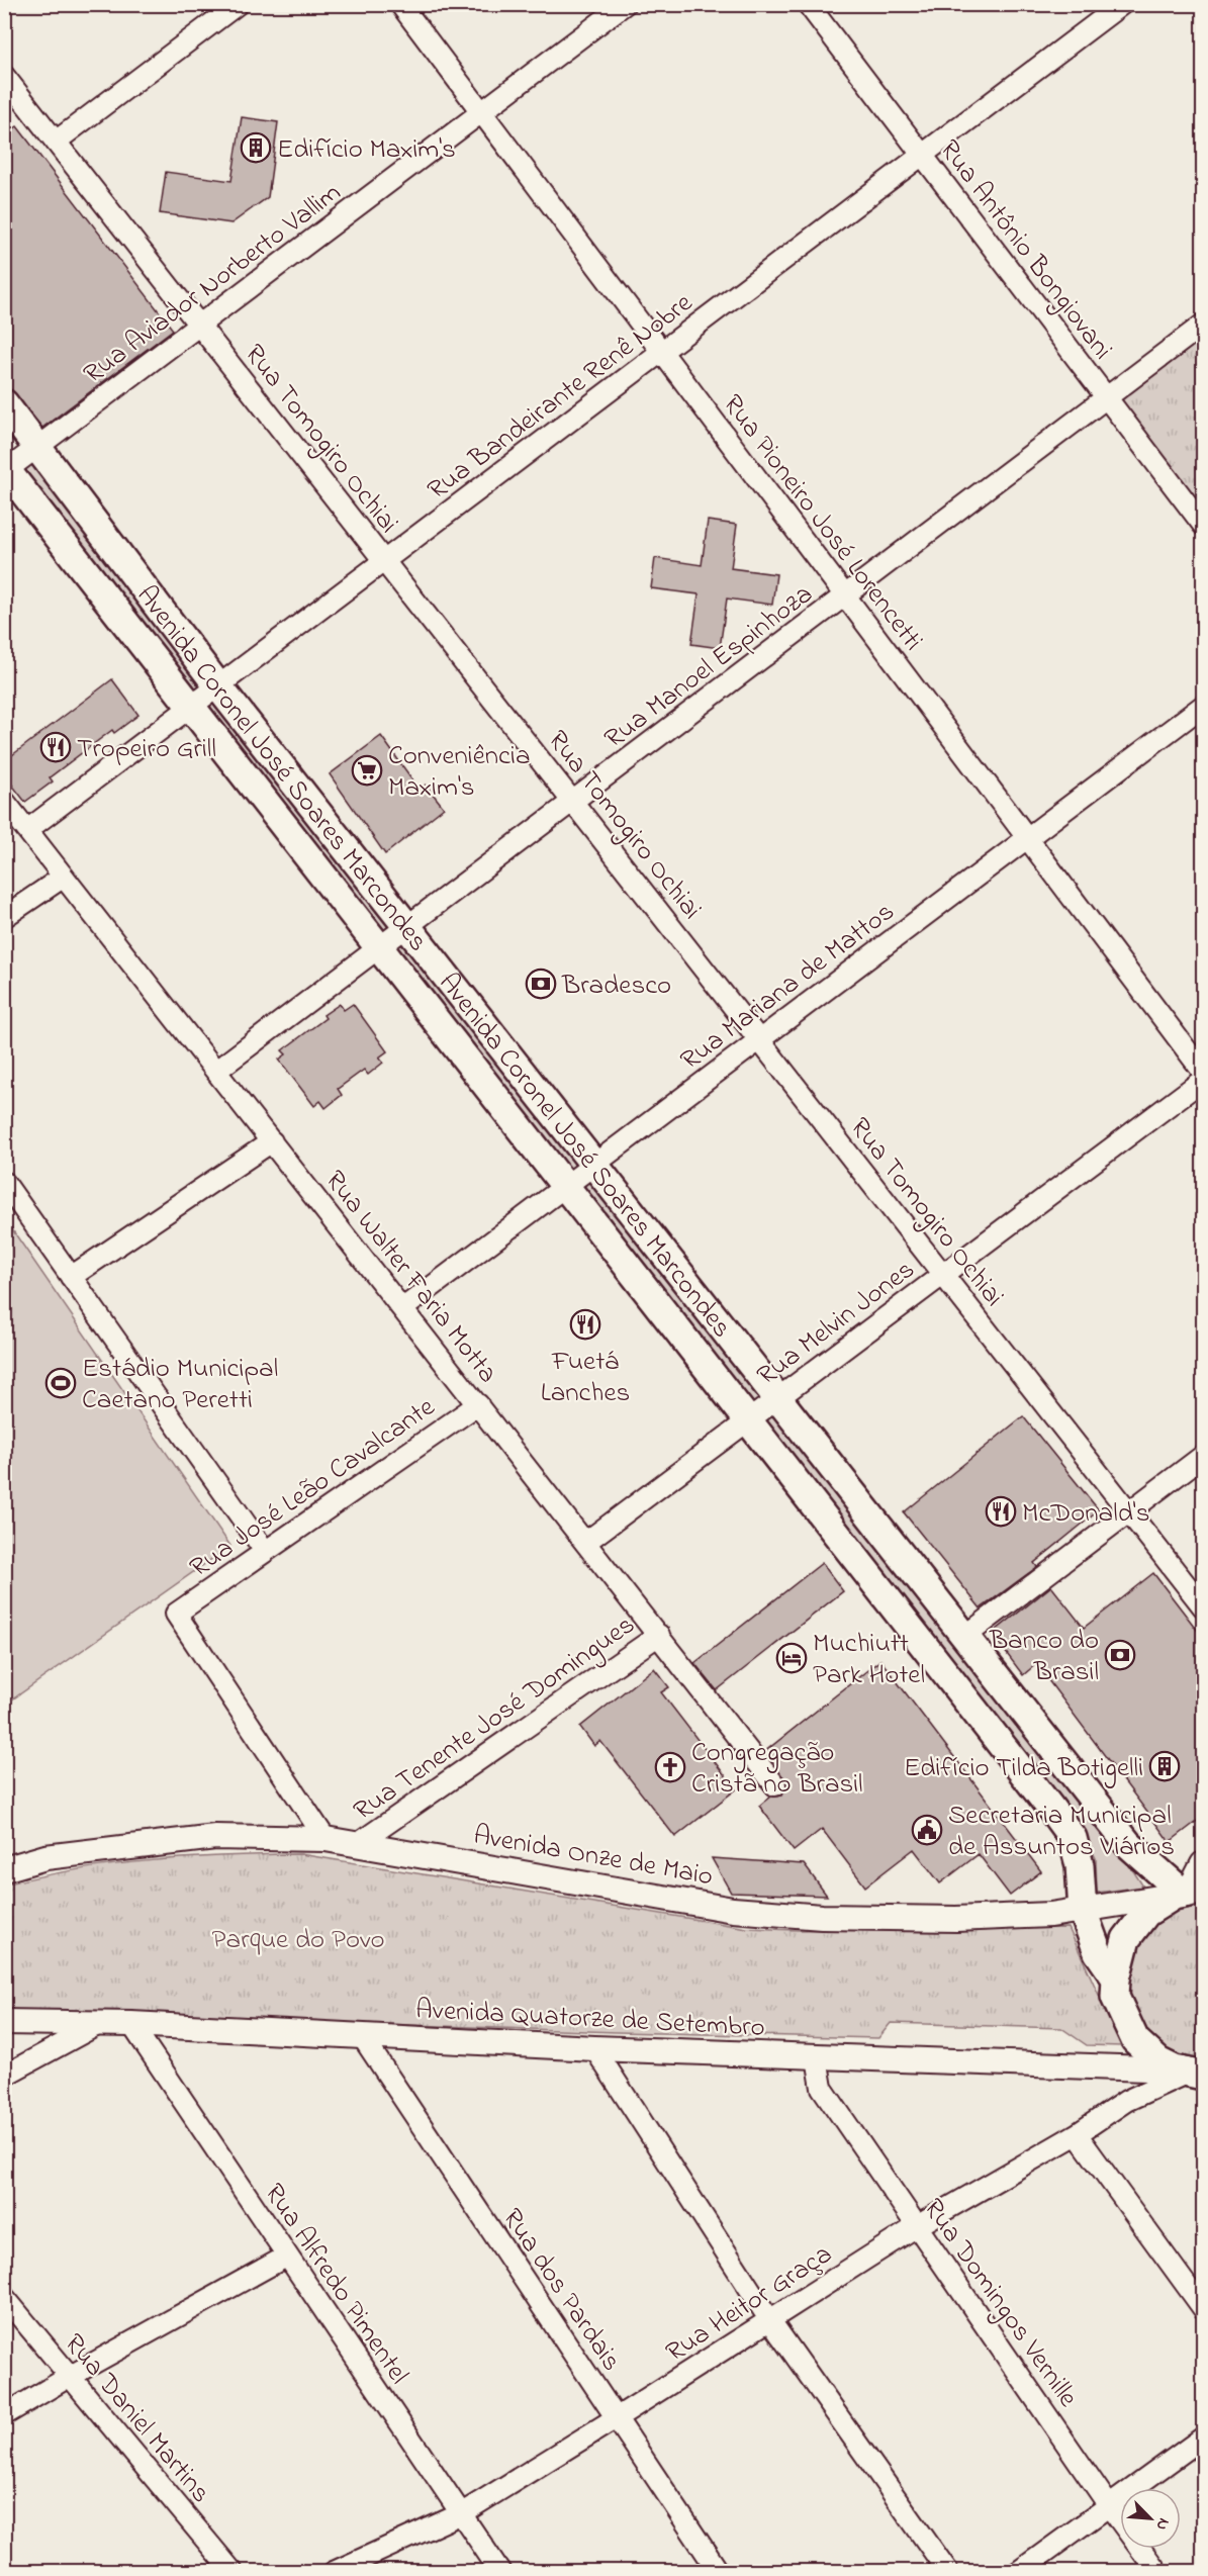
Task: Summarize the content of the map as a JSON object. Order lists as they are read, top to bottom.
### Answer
{
  "streets": {
    "main road": ["Avenida Coronel José Soares Marcondes"],
    "street": [
      "Rua Antônio Bongiovani",
      "Rua Aviador Norberto Vallim",
      "Rua Bandeirante Renê Nobre",
      "Rua Tomogiro Ochiai",
      "Rua Pioneiro José Lorencetti",
      "Rua Manoel Espinhoza",
      "Rua Mariana de Mattos",
      "Rua Walter Faria Motta",
      "Rua Melvin Jones",
      "Rua José Leão Cavalcante",
      "Rua Tenente José Domingues",
      "Avenida Onze de Maio",
      "Avenida Quatorze de Setembro",
      "Rua Alfredo Pimentel",
      "Rua dos Pardais",
      "Rua Heitor Graça",
      "Rua Domingos Vernille",
      "Rua Daniel Martins"
    ]
  },
  "crossings": [
    ["Rua Antônio Bongiovani", "Rua Bandeirante Renê Nobre"],
    ["Rua Antônio Bongiovani", "Rua Manoel Espinhoza"],
    ["Rua Aviador Norberto Vallim", "Rua Tomogiro Ochiai"],
    ["Rua Aviador Norberto Vallim", "Rua Pioneiro José Lorencetti"],
    ["Rua Aviador Norberto Vallim", "Avenida Coronel José Soares Marcondes"],
    ["Rua Bandeirante Renê Nobre", "Rua Tomogiro Ochiai"],
    ["Rua Bandeirante Renê Nobre", "Rua Pioneiro José Lorencetti"],
    ["Rua Bandeirante Renê Nobre", "Avenida Coronel José Soares Marcondes"],
    ["Rua Bandeirante Renê Nobre", "Rua Walter Faria Motta"],
    ["Rua Tomogiro Ochiai", "Rua Manoel Espinhoza"],
    ["Rua Tomogiro Ochiai", "Rua Mariana de Mattos"],
    ["Rua Tomogiro Ochiai", "Rua Melvin Jones"],
    ["Rua Pioneiro José Lorencetti", "Rua Manoel Espinhoza"],
    ["Rua Pioneiro José Lorencetti", "Rua Mariana de Mattos"],
    ["Rua Manoel Espinhoza", "Avenida Coronel José Soares Marcondes"],
    ["Rua Manoel Espinhoza", "Rua Walter Faria Motta"],
    ["Avenida Coronel José Soares Marcondes", "Rua Mariana de Mattos"],
    ["Avenida Coronel José Soares Marcondes", "Rua Melvin Jones"],
    ["Avenida Coronel José Soares Marcondes", "Avenida Onze de Maio"],
    ["Rua Mariana de Mattos", "Rua Walter Faria Motta"],
    ["Rua Walter Faria Motta", "Rua Melvin Jones"],
    ["Rua Walter Faria Motta", "Rua José Leão Cavalcante"],
    ["Rua Walter Faria Motta", "Rua Tenente José Domingues"],
    ["Rua José Leão Cavalcante", "Avenida Onze de Maio"],
    ["Rua Tenente José Domingues", "Avenida Onze de Maio"],
    ["Avenida Quatorze de Setembro", "Rua Alfredo Pimentel"],
    ["Avenida Quatorze de Setembro", "Rua dos Pardais"],
    ["Avenida Quatorze de Setembro", "Rua Heitor Graça"],
    ["Avenida Quatorze de Setembro", "Rua Domingos Vernille"],
    ["Rua Alfredo Pimentel", "Rua Heitor Graça"],
    ["Rua dos Pardais", "Rua Heitor Graça"],
    ["Rua Heitor Graça", "Rua Domingos Vernille"]
  ],
  "parks": ["Parque do Povo"],
  "places": {
    "building": ["Edifício Maxim's", "Edifício Tilda Botigelli"],
    "restaurant": ["Tropeiro Grill", "Fuetá Lanches", "McDonald's"],
    "supermarket": ["Conveniência Maxim's"],
    "bank": ["Bradesco", "Banco do Brasil"],
    "sports": ["Estádio Municipal Caetano Peretti"],
    "hotel": ["Muchiutt Park Hotel"],
    "church": ["Congregação Cristã no Brasil"],
    "public building": ["Secretaria Municipal de Assuntos Viários"]
  },
  "north": "bottom right"
}
